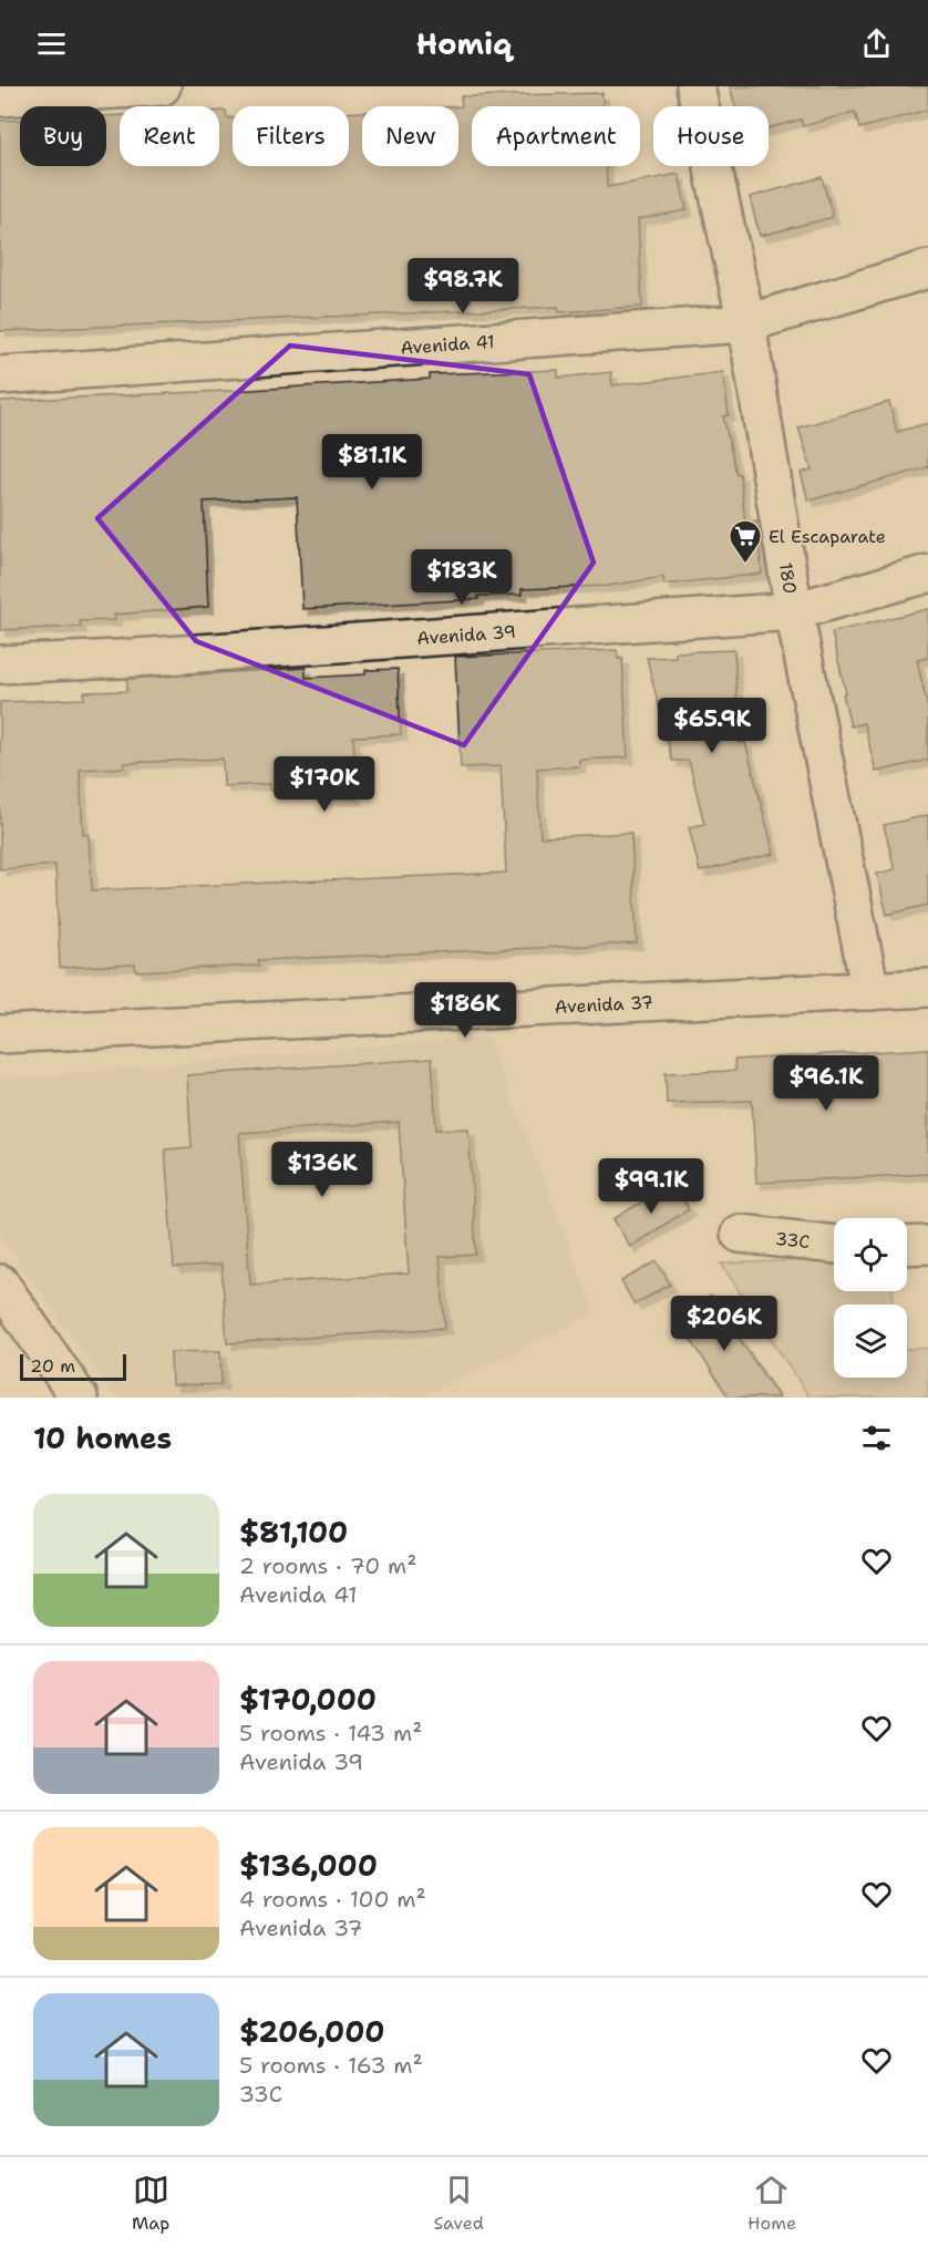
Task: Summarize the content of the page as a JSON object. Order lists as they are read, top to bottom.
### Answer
{
  "streets": {
    "street": [
      "Avenida 41",
      "180",
      "Avenida 39",
      "Avenida 37",
      "33C"
    ]
  },
  "crossings": [
    ["Avenida 41", "180"],
    ["180", "Avenida 39"],
    ["180", "Avenida 37"]
  ],
  "places": {
    "supermarket": ["El Escaparate"]
  },
  "scale_bar": "20 m",
  "page": {
    "header": "Homiq",
    "chip": [
      "Buy",
      "Rent",
      "Filters",
      "New",
      "Apartment",
      "House"
    ],
    "price": [
      "$98.7K",
      "$81.1K",
      "$183K",
      "$65.9K",
      "$170K",
      "$186K",
      "$96.1K",
      "$136K",
      "$99.1K",
      "$206K"
    ],
    "scale": "20 m",
    "heading": "10 homes",
    "list": [
      {
        "name": "$81,100",
        "note": "2 rooms · 70 m² · Avenida 41"
      },
      {
        "name": "$170,000",
        "note": "5 rooms · 143 m² · Avenida 39"
      },
      {
        "name": "$136,000",
        "note": "4 rooms · 100 m² · Avenida 37"
      },
      {
        "name": "$206,000",
        "note": "5 rooms · 163 m² · 33C"
      }
    ],
    "tabs": ["Map", "Saved", "Home"]
  }
}
